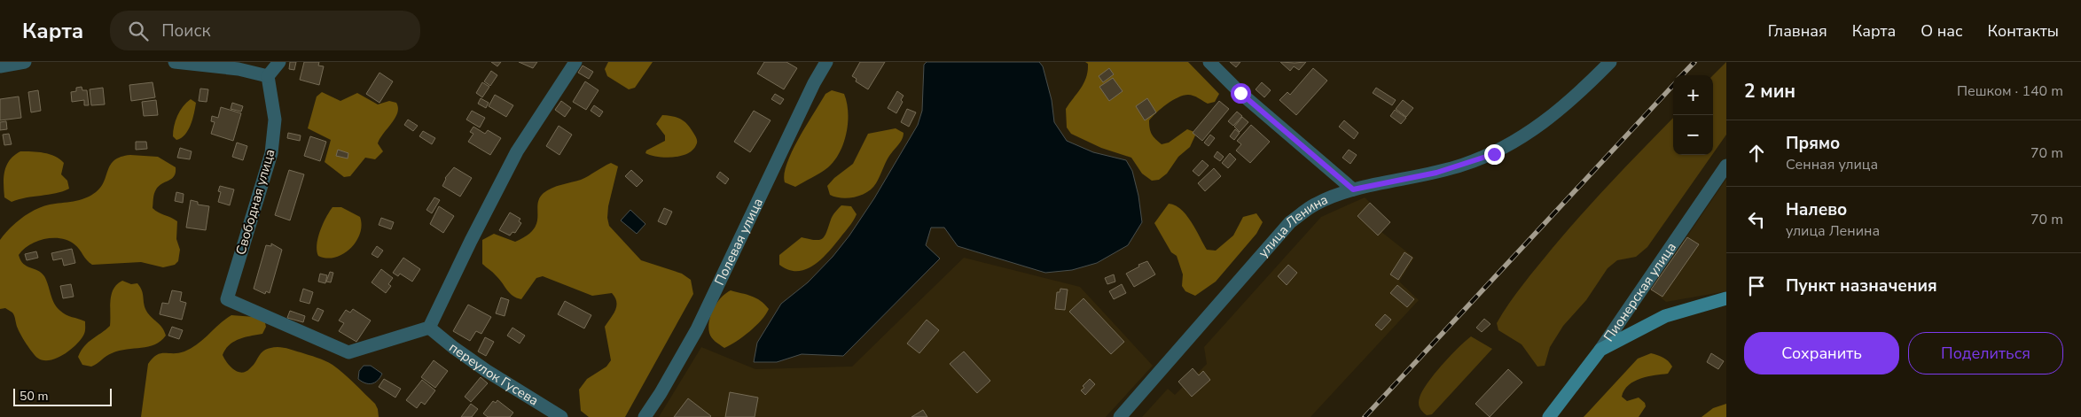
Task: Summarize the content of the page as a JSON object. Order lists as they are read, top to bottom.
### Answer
{
  "streets": {
    "street": [
      "Свободная улица",
      "улица Ленина",
      "Полевая улица",
      "Пионерская улица",
      "переулок Гусева"
    ]
  },
  "crossings": [
    ["Свободная улица", "переулок Гусева"]
  ],
  "scale_bar": "50 m",
  "page": {
    "header": "Карта",
    "search": "Поиск",
    "nav": [
      "Главная",
      "Карта",
      "О нас",
      "Контакты"
    ],
    "heading": ["2 мин", "Пешком · 140 m"],
    "map_buttons": ["+", "−"],
    "list": [
      ["Прямо", "Сенная улица", "70 m"],
      ["Налево", "улица Ленина", "70 m"],
      "Пункт назначения"
    ],
    "buttons": ["Сохранить", "Поделиться"],
    "scale": "50 m"
  }
}
